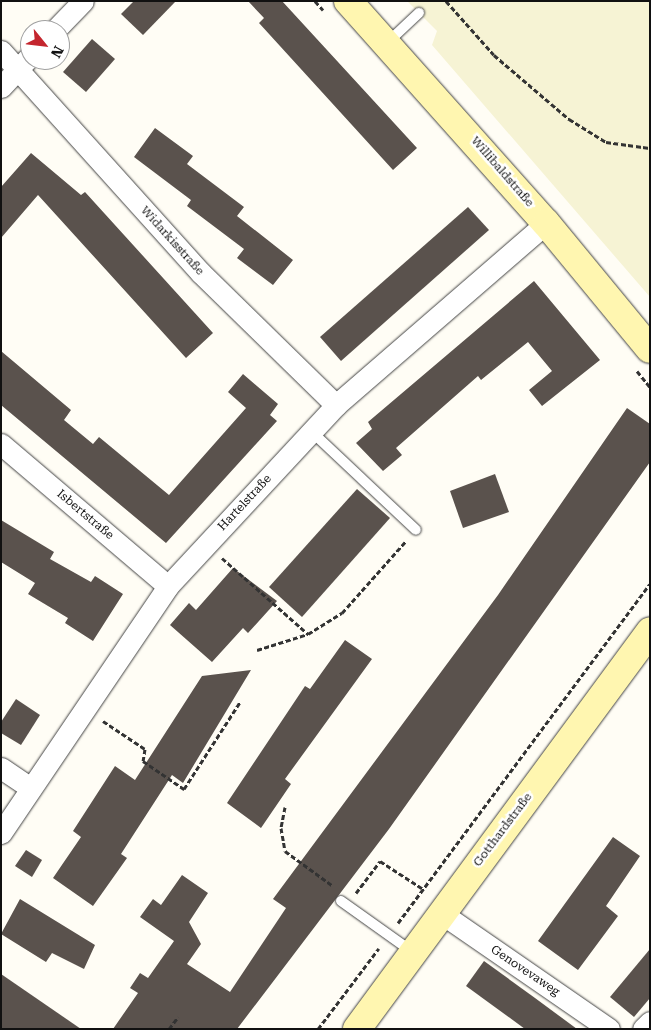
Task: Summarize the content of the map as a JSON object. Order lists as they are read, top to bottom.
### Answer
{
  "streets": {
    "street": [
      "Willibaldstraße",
      "Widarkisstraße",
      "Hartelstraße",
      "Isbertstraße",
      "Gotthardstraße",
      "Genovevaweg"
    ]
  },
  "crossings": [
    ["Willibaldstraße", "Hartelstraße"],
    ["Widarkisstraße", "Hartelstraße"],
    ["Hartelstraße", "Isbertstraße"],
    ["Gotthardstraße", "Genovevaweg"]
  ],
  "north": "bottom right"
}
